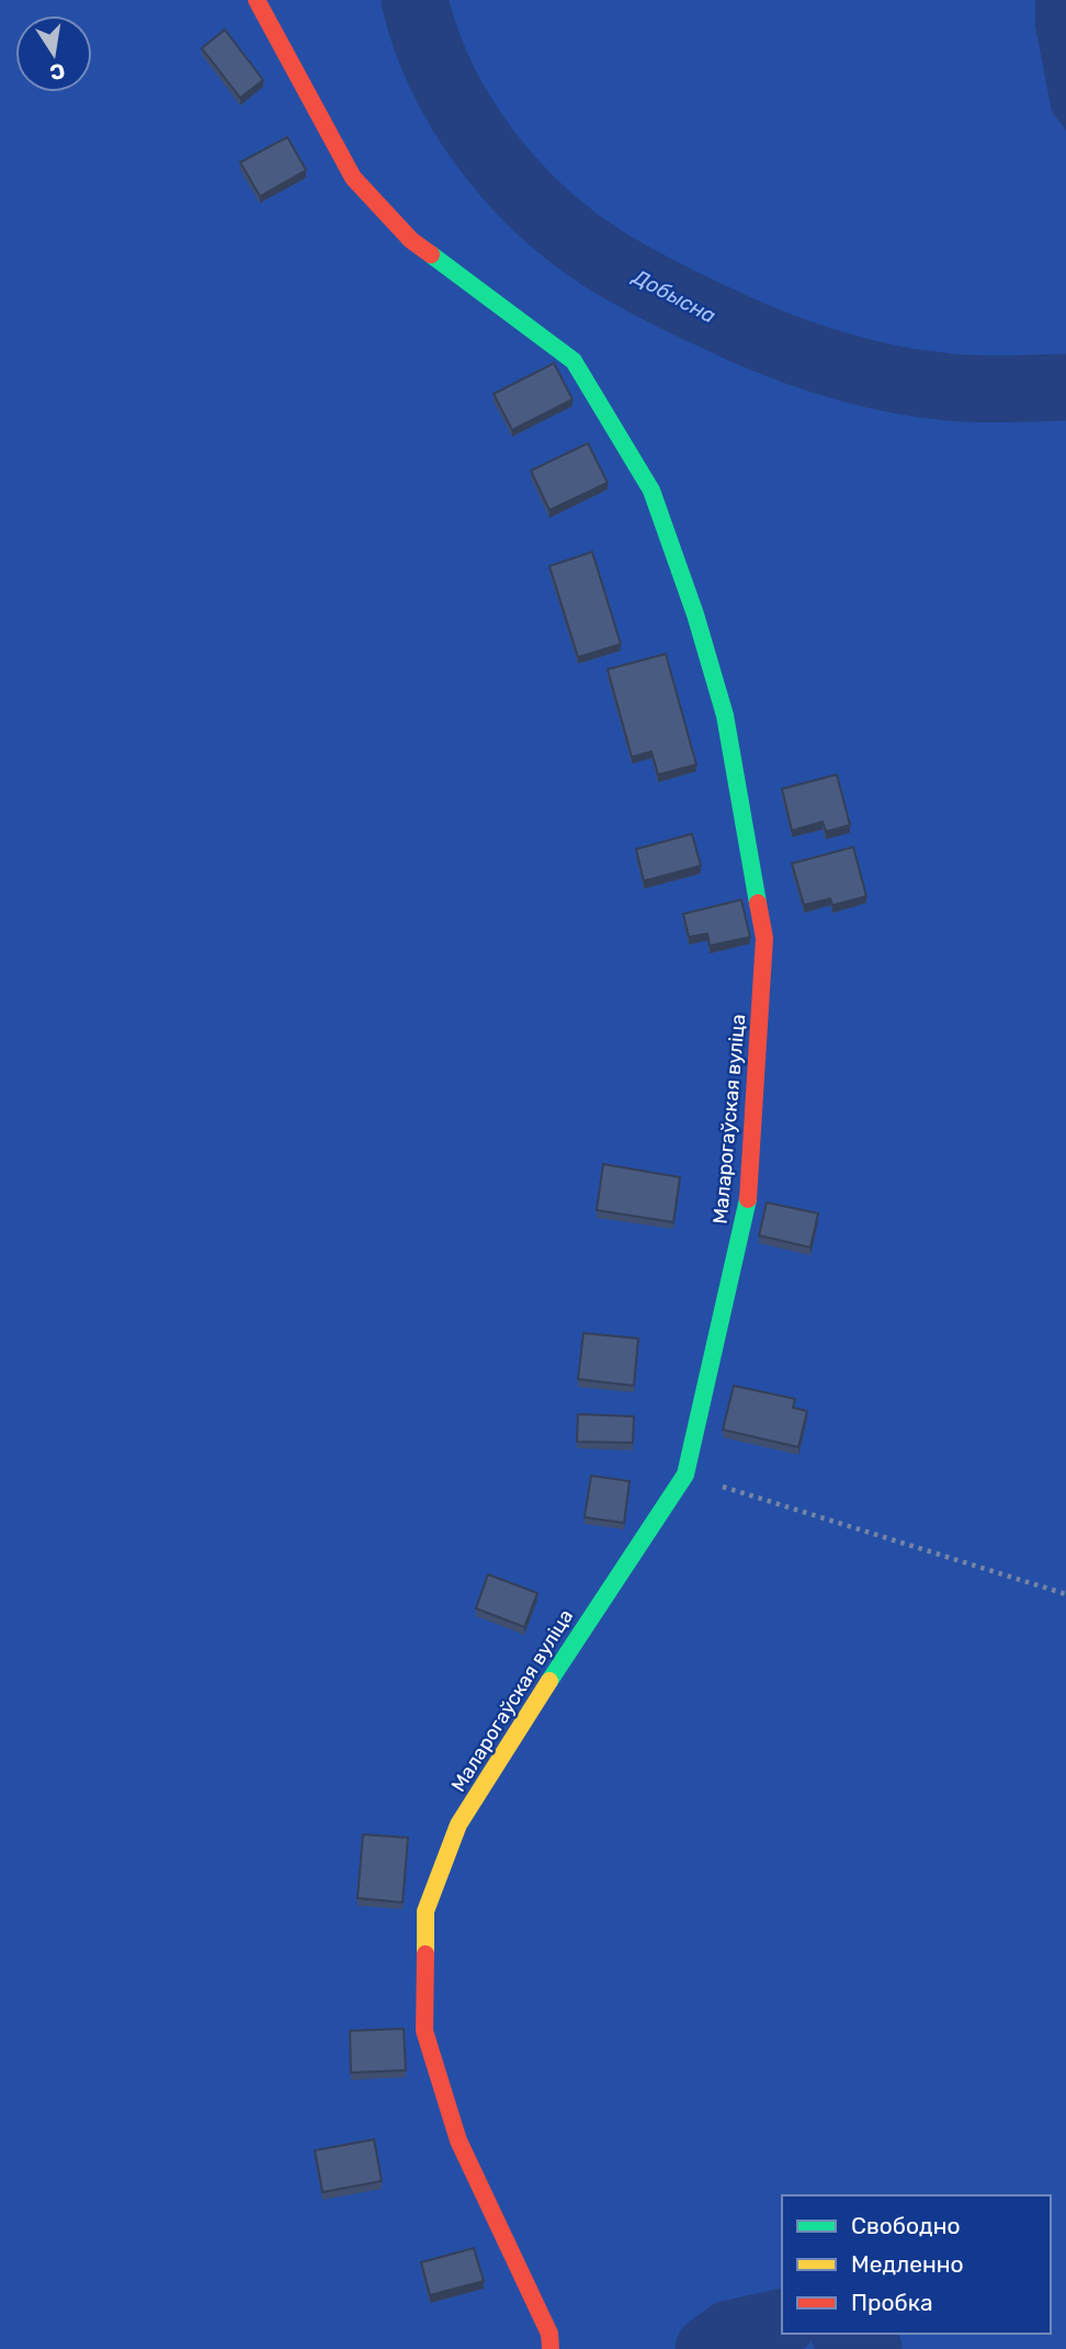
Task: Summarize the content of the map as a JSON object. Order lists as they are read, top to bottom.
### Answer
{
  "streets": {
    "street": ["Маларогаўская вуліца"]
  },
  "water": ["Добысна"],
  "legend": ["Свободно", "Медленно", "Пробка"],
  "north": "bottom"
}
